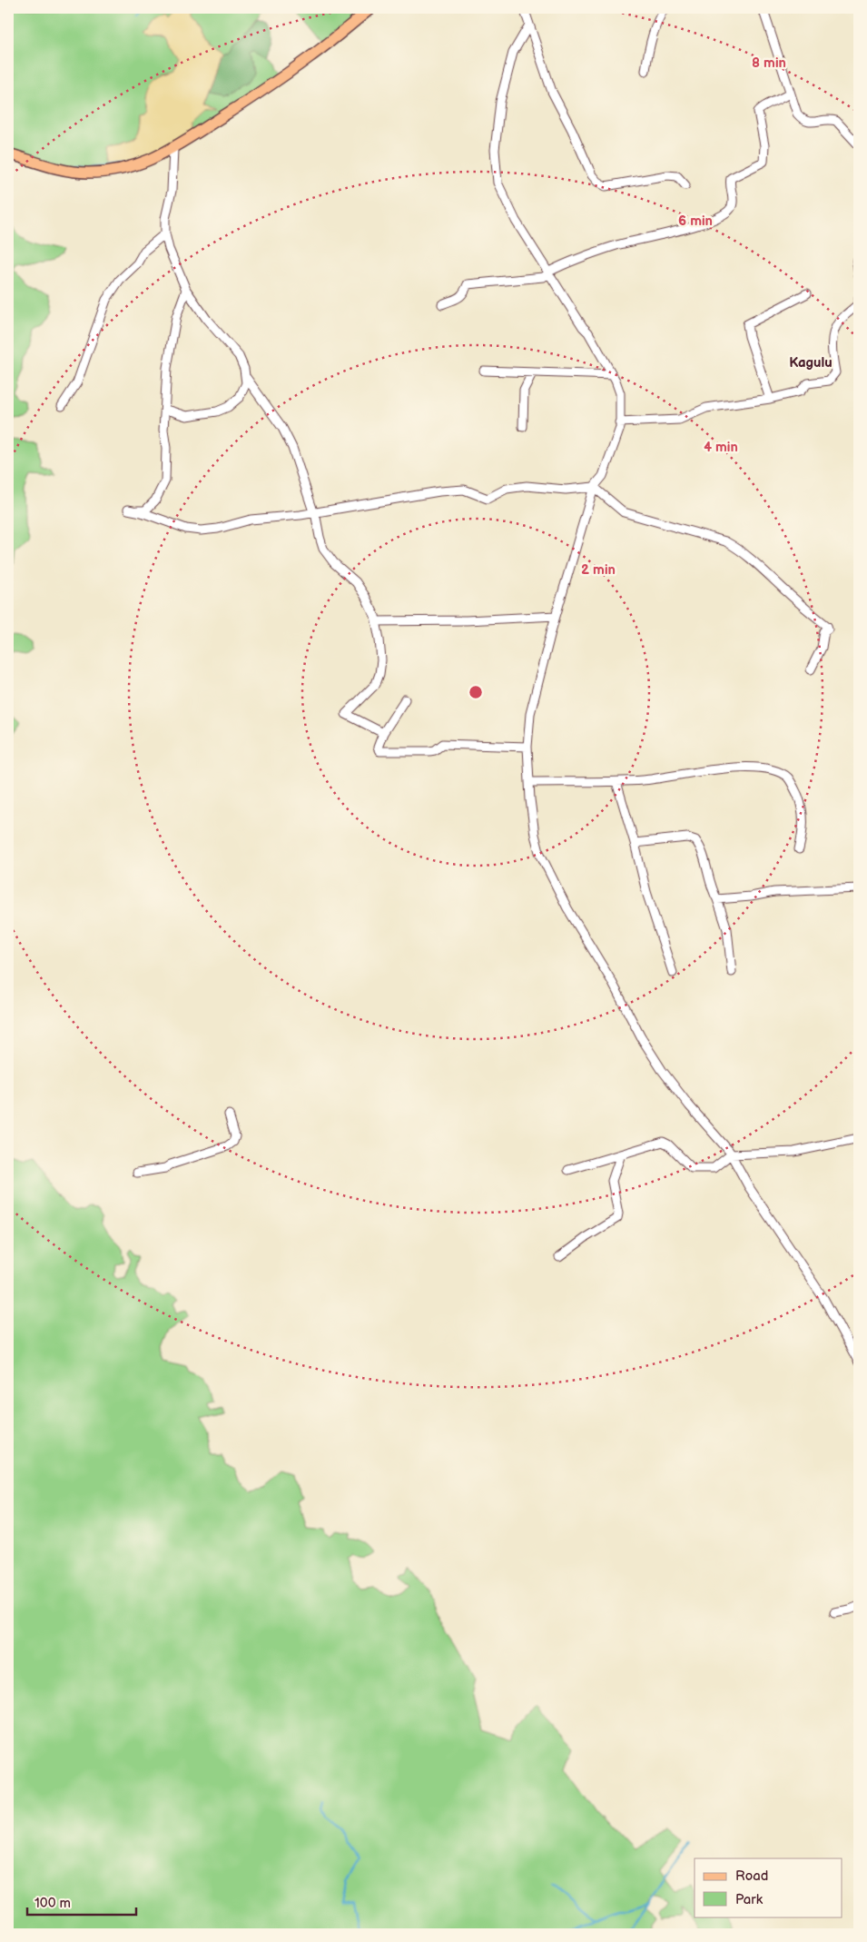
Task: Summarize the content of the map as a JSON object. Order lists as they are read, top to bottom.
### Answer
{
  "districts": ["Kagulu"],
  "legend": ["Road", "Park"],
  "scale_bar": "100 m",
  "rings": [
    "8 min",
    "6 min",
    "4 min",
    "2 min"
  ]
}
